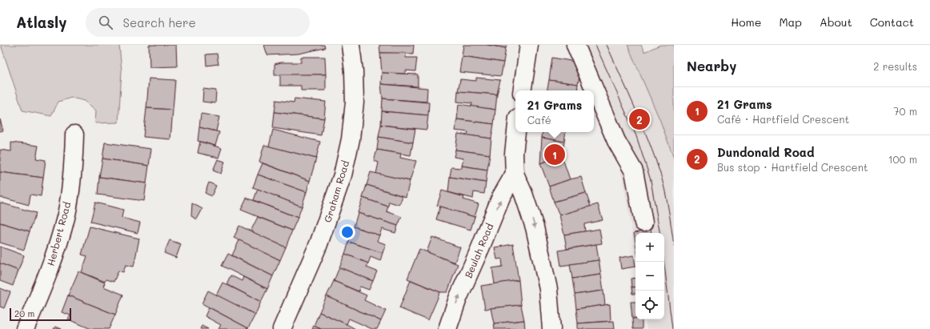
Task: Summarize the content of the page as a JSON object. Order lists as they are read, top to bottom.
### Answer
{
  "streets": {
    "street": ["Graham Road", "Herbert Road", "Beulah Road"]
  },
  "one_way": ["Beulah Road"],
  "scale_bar": "20 m",
  "page": {
    "header": "Atlasly",
    "search": "Search here",
    "nav": [
      "Home",
      "Map",
      "About",
      "Contact"
    ],
    "heading": ["Nearby", "2 results"],
    "list": [
      {
        "mark": "1",
        "name": "21 Grams",
        "note": "Café · Hartfield Crescent",
        "value": "70 m"
      },
      {
        "mark": "2",
        "name": "Dundonald Road",
        "note": "Bus stop · Hartfield Crescent",
        "value": "100 m"
      }
    ],
    "popup": ["21 Grams", "Café"],
    "pins": ["2", "1"],
    "map_buttons": ["+", "−"],
    "scale": "20 m"
  }
}
